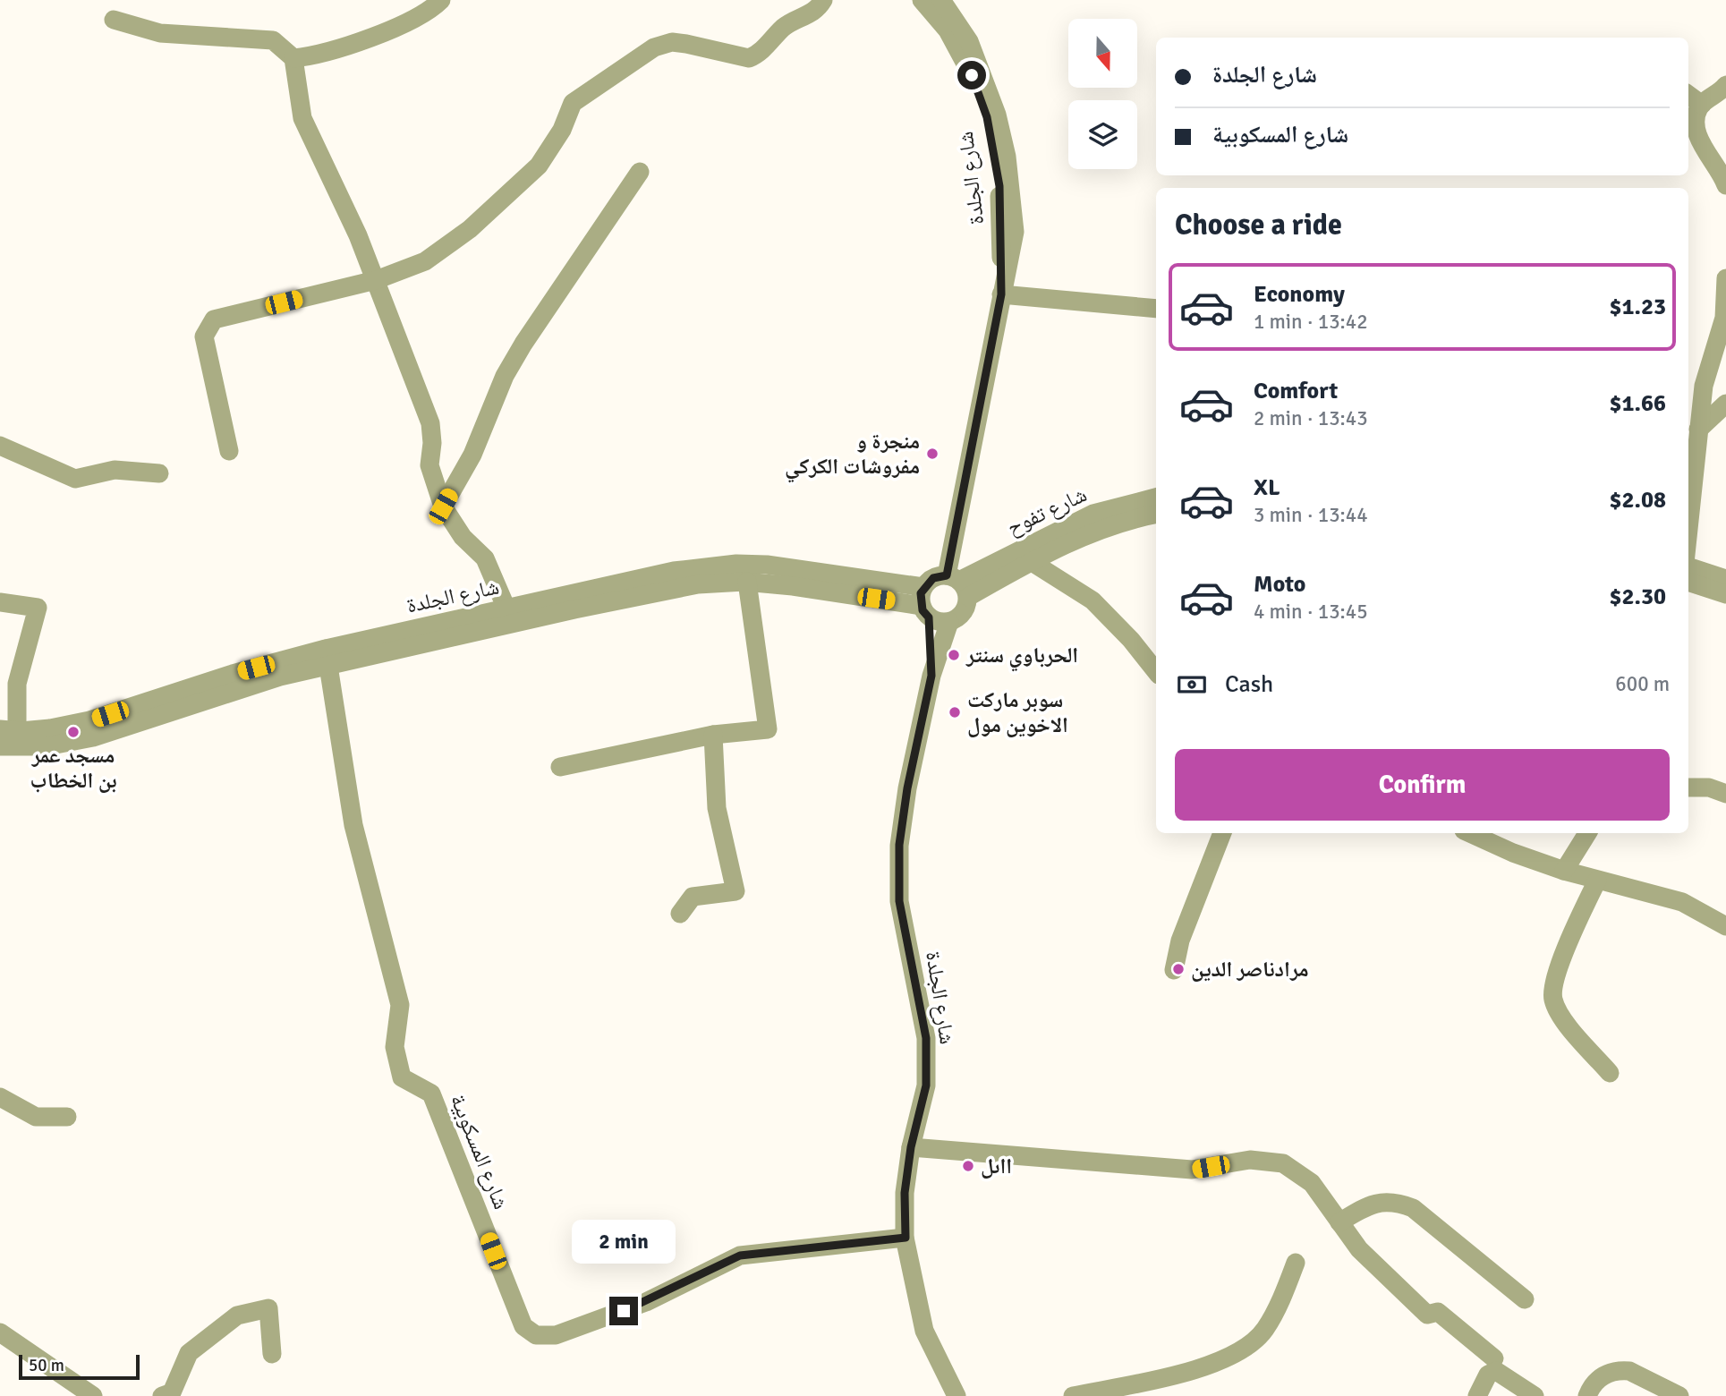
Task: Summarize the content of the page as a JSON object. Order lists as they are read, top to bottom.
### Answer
{
  "streets": {
    "street": ["شارع الجلدة", "شارع تفوح", "شارع المسكوبية"]
  },
  "crossings": [
    ["شارع الجلدة", "شارع تفوح"],
    ["شارع الجلدة", "شارع المسكوبية"]
  ],
  "places": [
    "منجرة و مفروشات الكركي",
    "الحرباوي سنتر",
    "سوبر ماركت الاخوين مول",
    "مسجد عمر بن الخطاب",
    "مرادناصر الدين",
    "ااىل"
  ],
  "scale_bar": "50 m",
  "north": "bottom",
  "page": {
    "banner": ["شارع الجلدة", "شارع المسكوبية"],
    "heading": "Choose a ride",
    "list": [
      {
        "name": "Economy",
        "note": "1 min · 13:42",
        "value": "$1.23"
      },
      {
        "name": "Comfort",
        "note": "2 min · 13:43",
        "value": "$1.66"
      },
      {
        "name": "XL",
        "note": "3 min · 13:44",
        "value": "$2.08"
      },
      {
        "name": "Moto",
        "note": "4 min · 13:45",
        "value": "$2.30"
      }
    ],
    "pay": ["Cash", "600 m"],
    "buttons": "Confirm",
    "bubble": "2 min",
    "scale": "50 m"
  }
}
